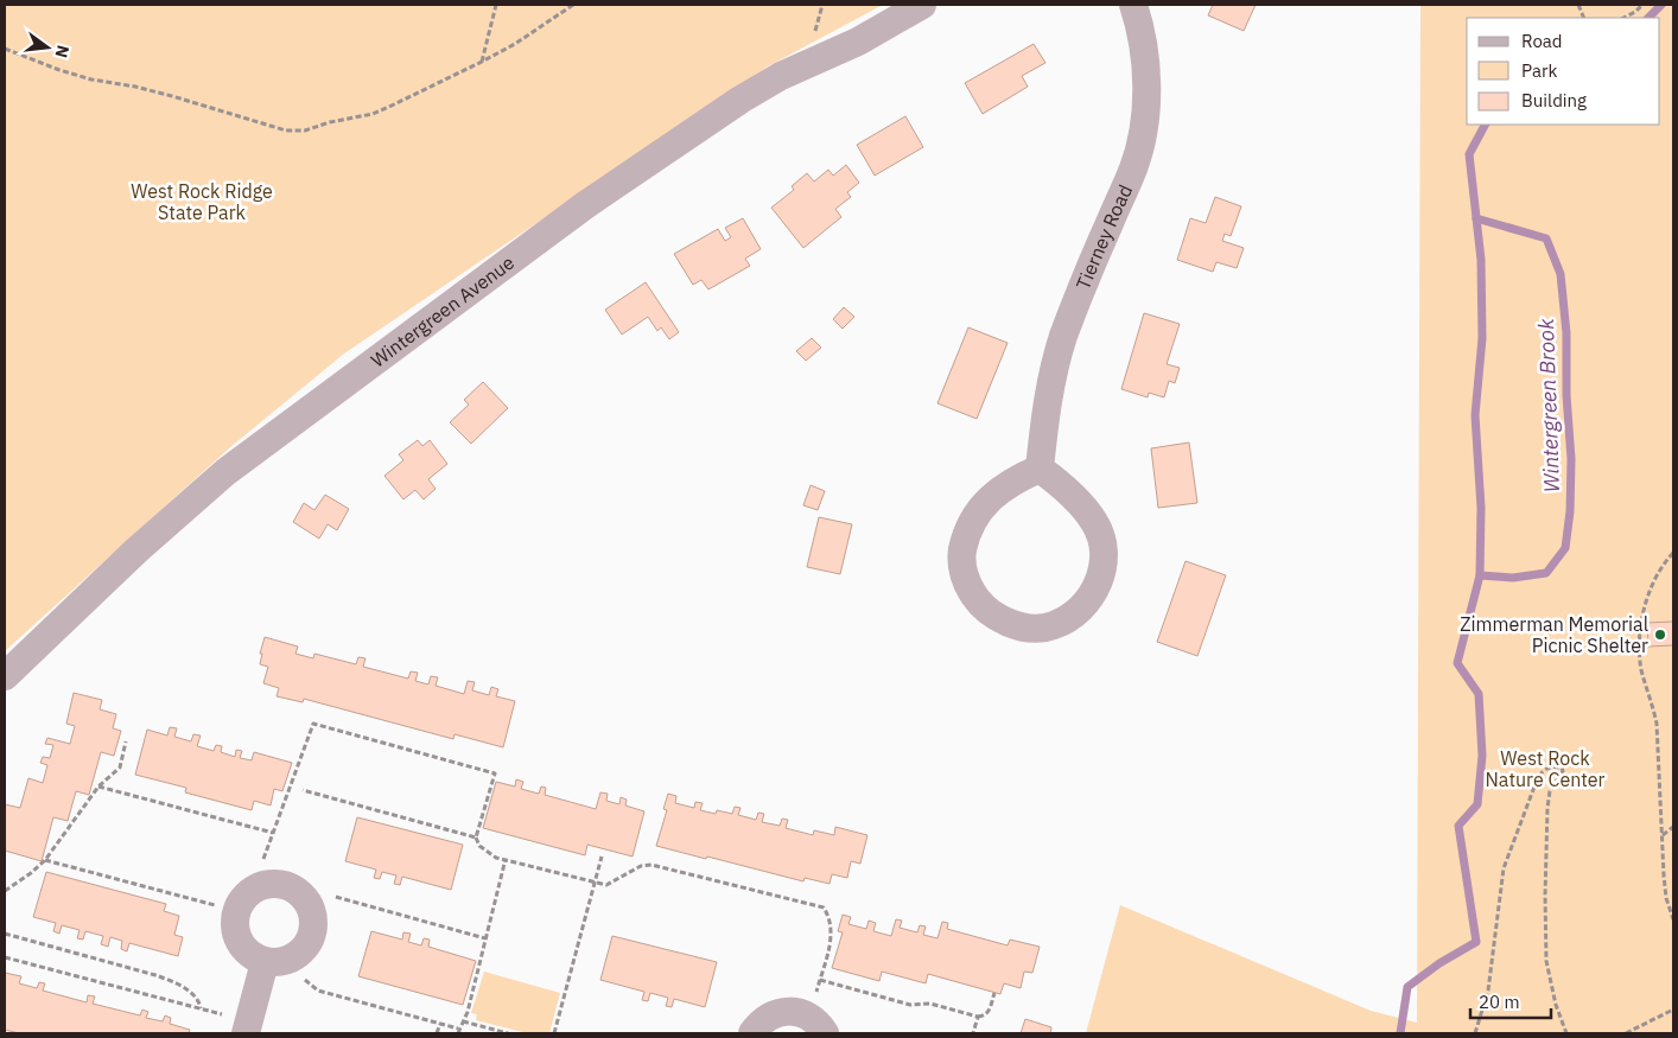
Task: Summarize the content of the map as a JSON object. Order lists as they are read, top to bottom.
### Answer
{
  "streets": {
    "street": ["Tierney Road", "Wintergreen Avenue"]
  },
  "water": ["Wintergreen Brook"],
  "parks": ["West Rock Ridge State Park", "West Rock Nature Center"],
  "places": ["Zimmerman Memorial Picnic Shelter"],
  "legend": ["Road", "Park", "Building"],
  "scale_bar": "20 m",
  "north": "right"
}
